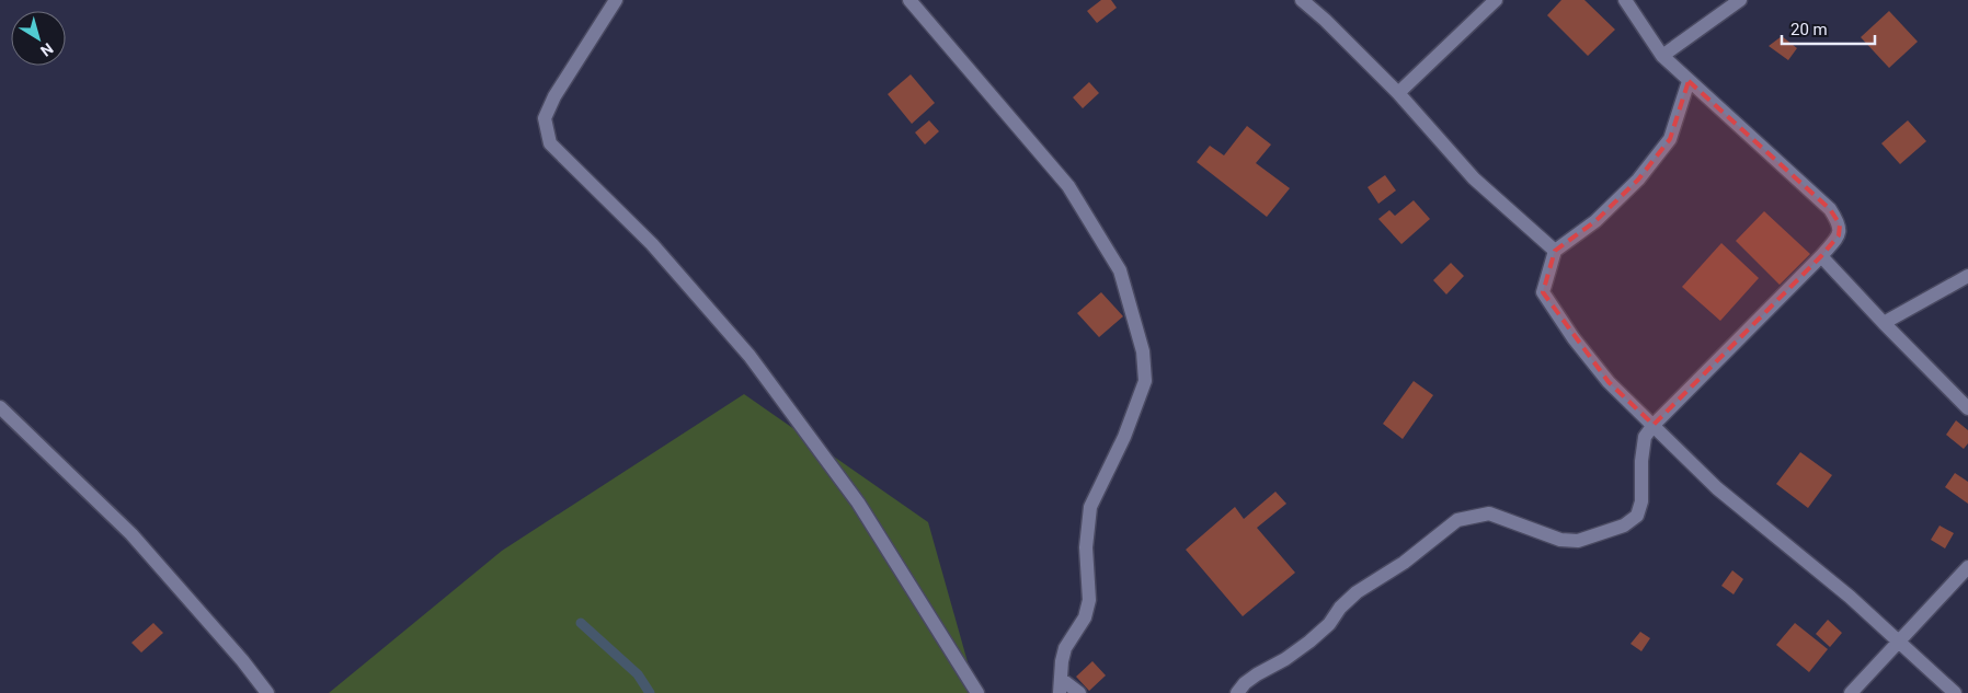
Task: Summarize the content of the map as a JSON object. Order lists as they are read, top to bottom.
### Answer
{
  "scale_bar": "20 m",
  "north": "bottom right"
}
